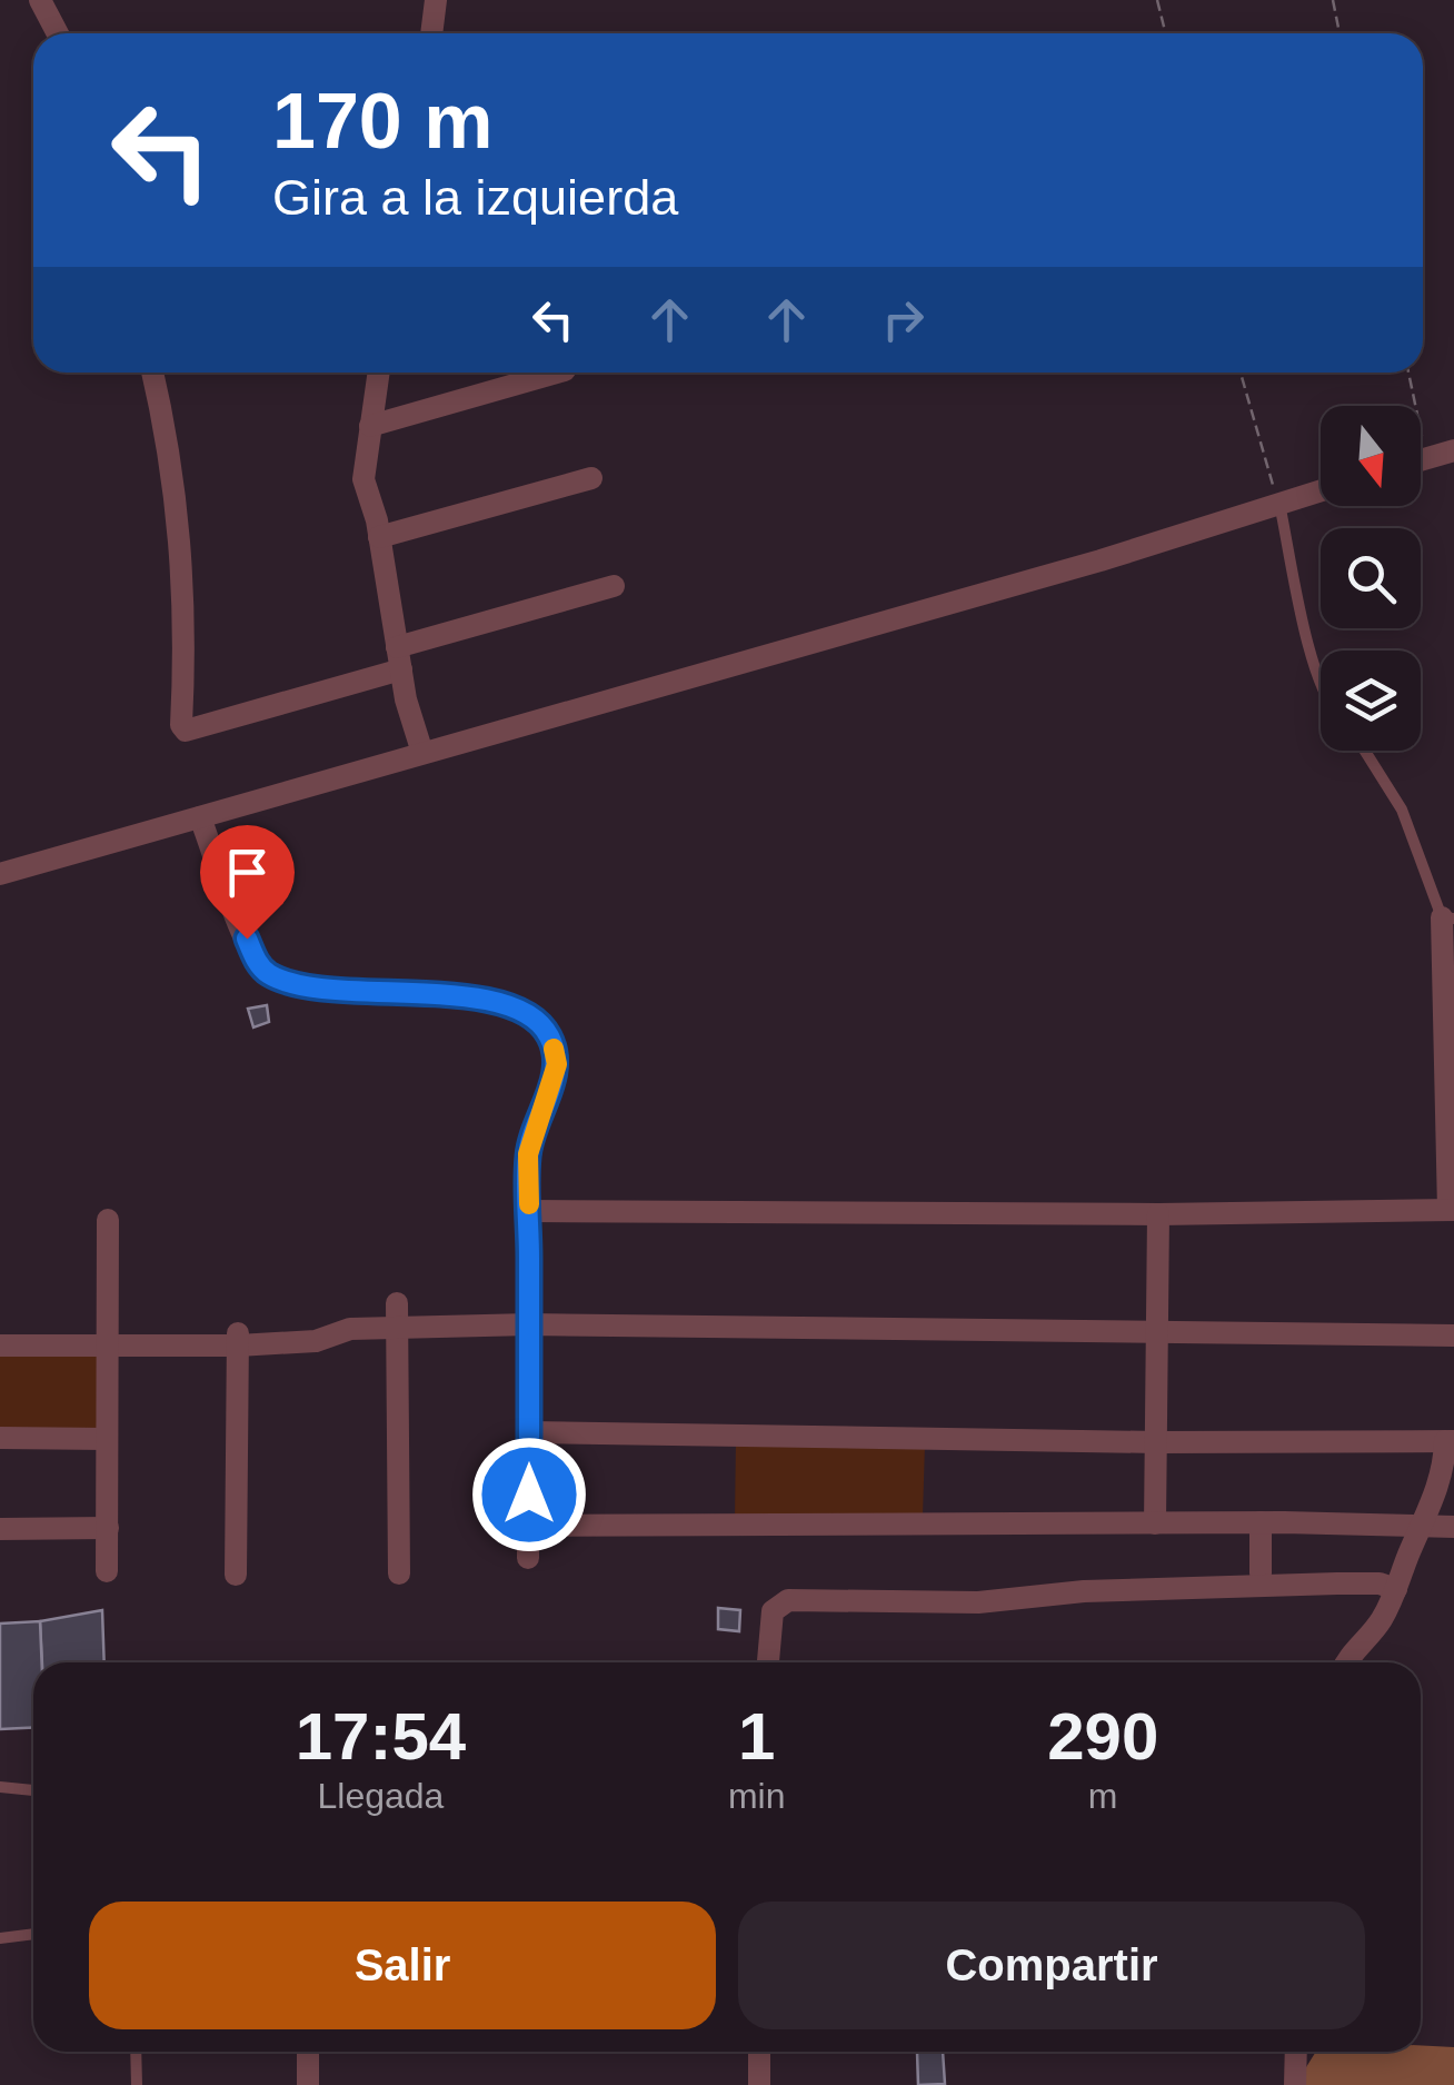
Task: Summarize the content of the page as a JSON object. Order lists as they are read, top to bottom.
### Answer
{
  "north": "bottom",
  "page": {
    "turn": ["170 m", "Gira a la izquierda"],
    "eta": [
      "17:54",
      "Llegada",
      "1",
      "min",
      "290",
      "m"
    ],
    "buttons": ["Salir", "Compartir"]
  }
}
